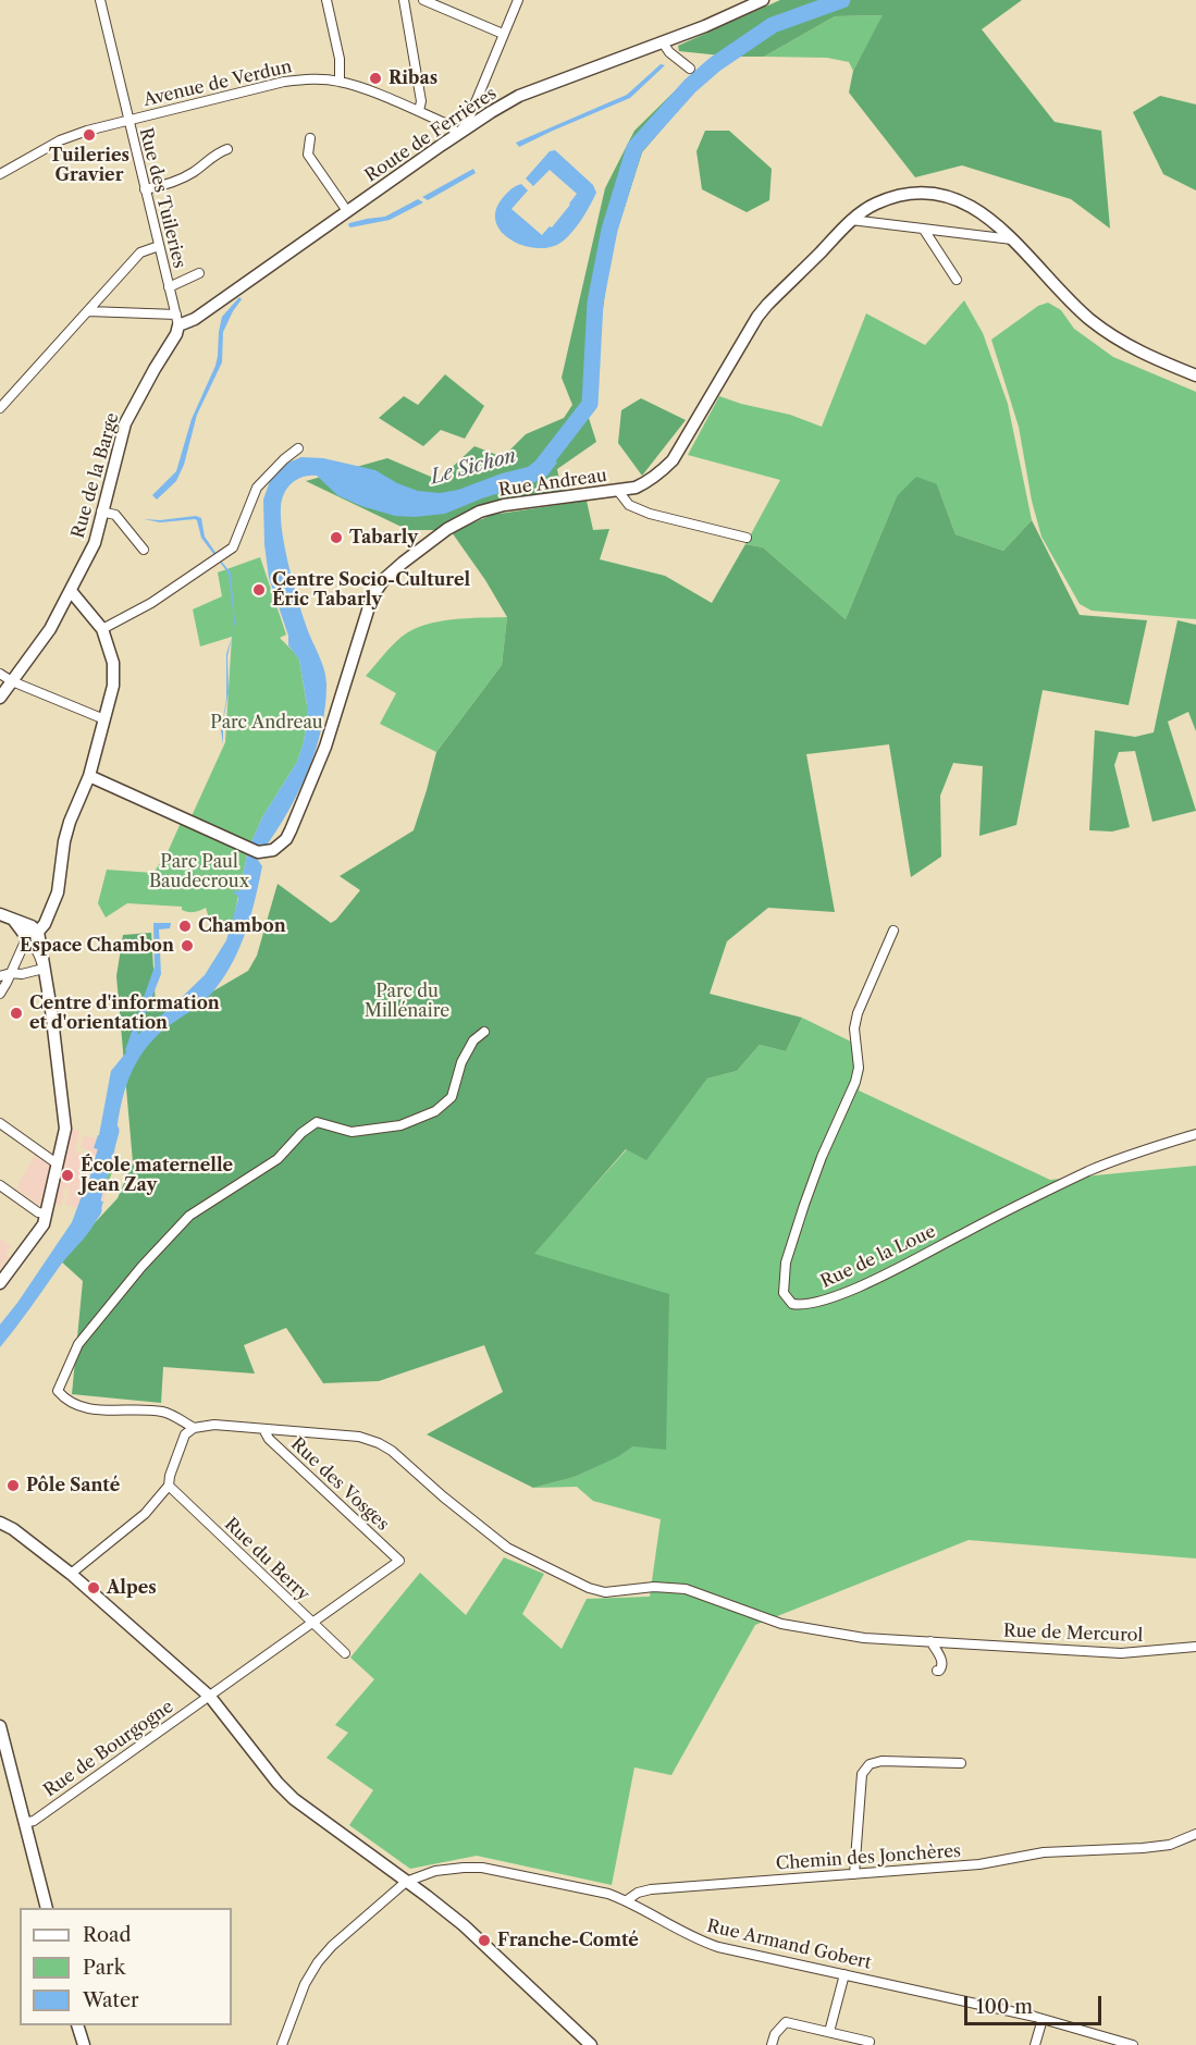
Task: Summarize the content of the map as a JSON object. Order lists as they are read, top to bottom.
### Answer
{
  "streets": {
    "main road": ["Route de Ferrières", "Rue de la Barge", "Rue Andreau"],
    "street": [
      "Avenue de Verdun",
      "Rue des Tuileries",
      "Rue de la Loue",
      "Rue des Vosges",
      "Rue du Berry",
      "Rue de Mercurol",
      "Rue de Bourgogne",
      "Chemin des Jonchères",
      "Rue Armand Gobert"
    ]
  },
  "crossings": [
    ["Avenue de Verdun", "Route de Ferrières"],
    ["Avenue de Verdun", "Rue des Tuileries"],
    ["Route de Ferrières", "Rue des Tuileries"],
    ["Route de Ferrières", "Rue de la Barge"],
    ["Rue des Tuileries", "Rue de la Barge"],
    ["Rue des Vosges", "Rue de Mercurol"],
    ["Rue des Vosges", "Rue de Bourgogne"],
    ["Rue du Berry", "Rue de Bourgogne"],
    ["Chemin des Jonchères", "Rue Armand Gobert"]
  ],
  "water": ["Le Sichon"],
  "parks": ["Parc Andreau", "Parc Paul Baudecroux", "Parc du Millénaire"],
  "places": [
    "Ribas",
    "Tuileries Gravier",
    "Tabarly",
    "Centre Socio-Culturel Éric Tabarly",
    "Chambon",
    "Espace Chambon",
    "Centre d'information et d'orientation",
    "École maternelle Jean Zay",
    "Pôle Santé",
    "Alpes",
    "Franche-Comté"
  ],
  "legend": ["Road", "Park", "Water"],
  "scale_bar": "100 m"
}
